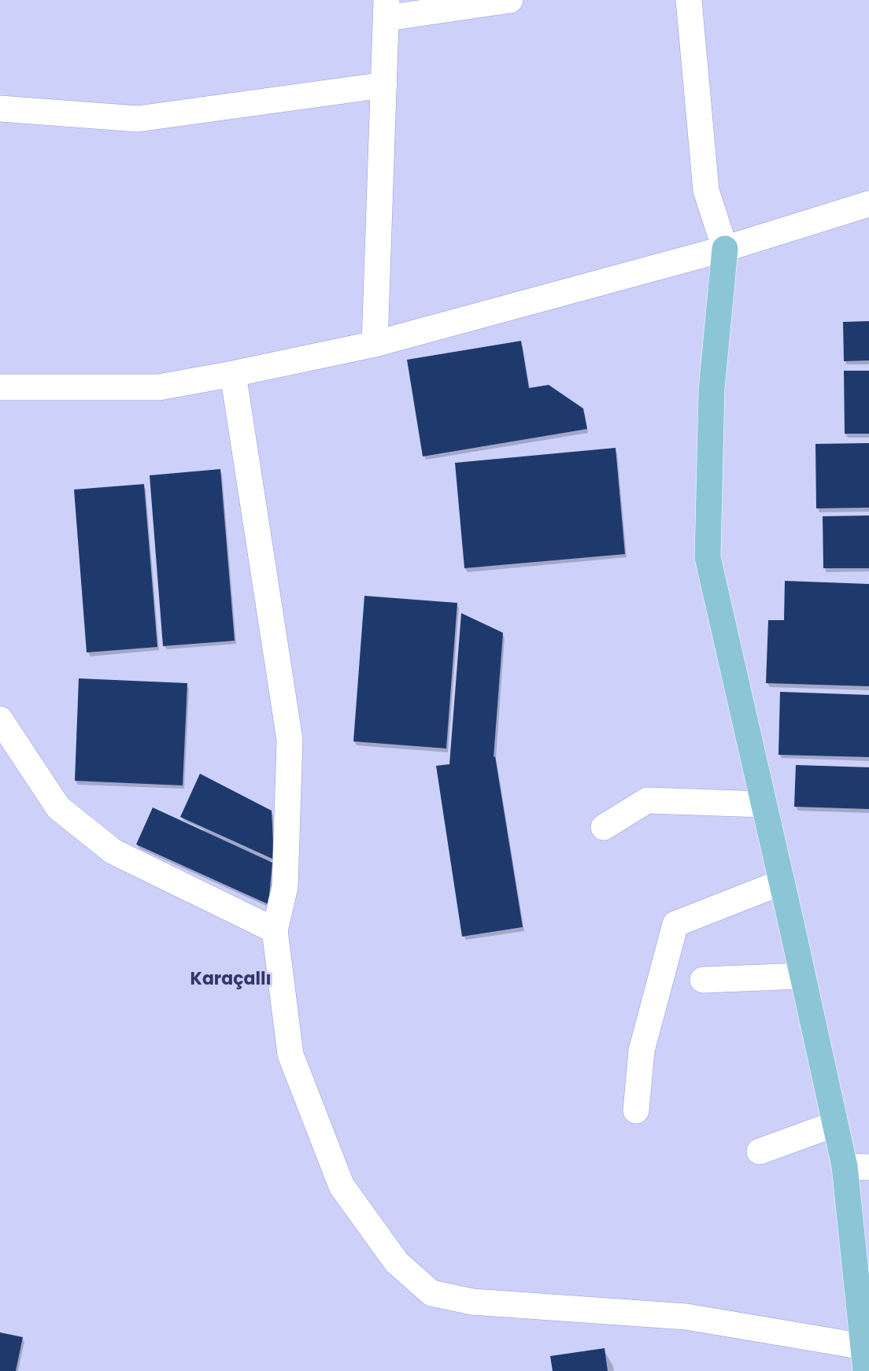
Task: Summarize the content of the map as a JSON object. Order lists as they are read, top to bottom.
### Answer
{
  "districts": ["Karaçallı"]
}
